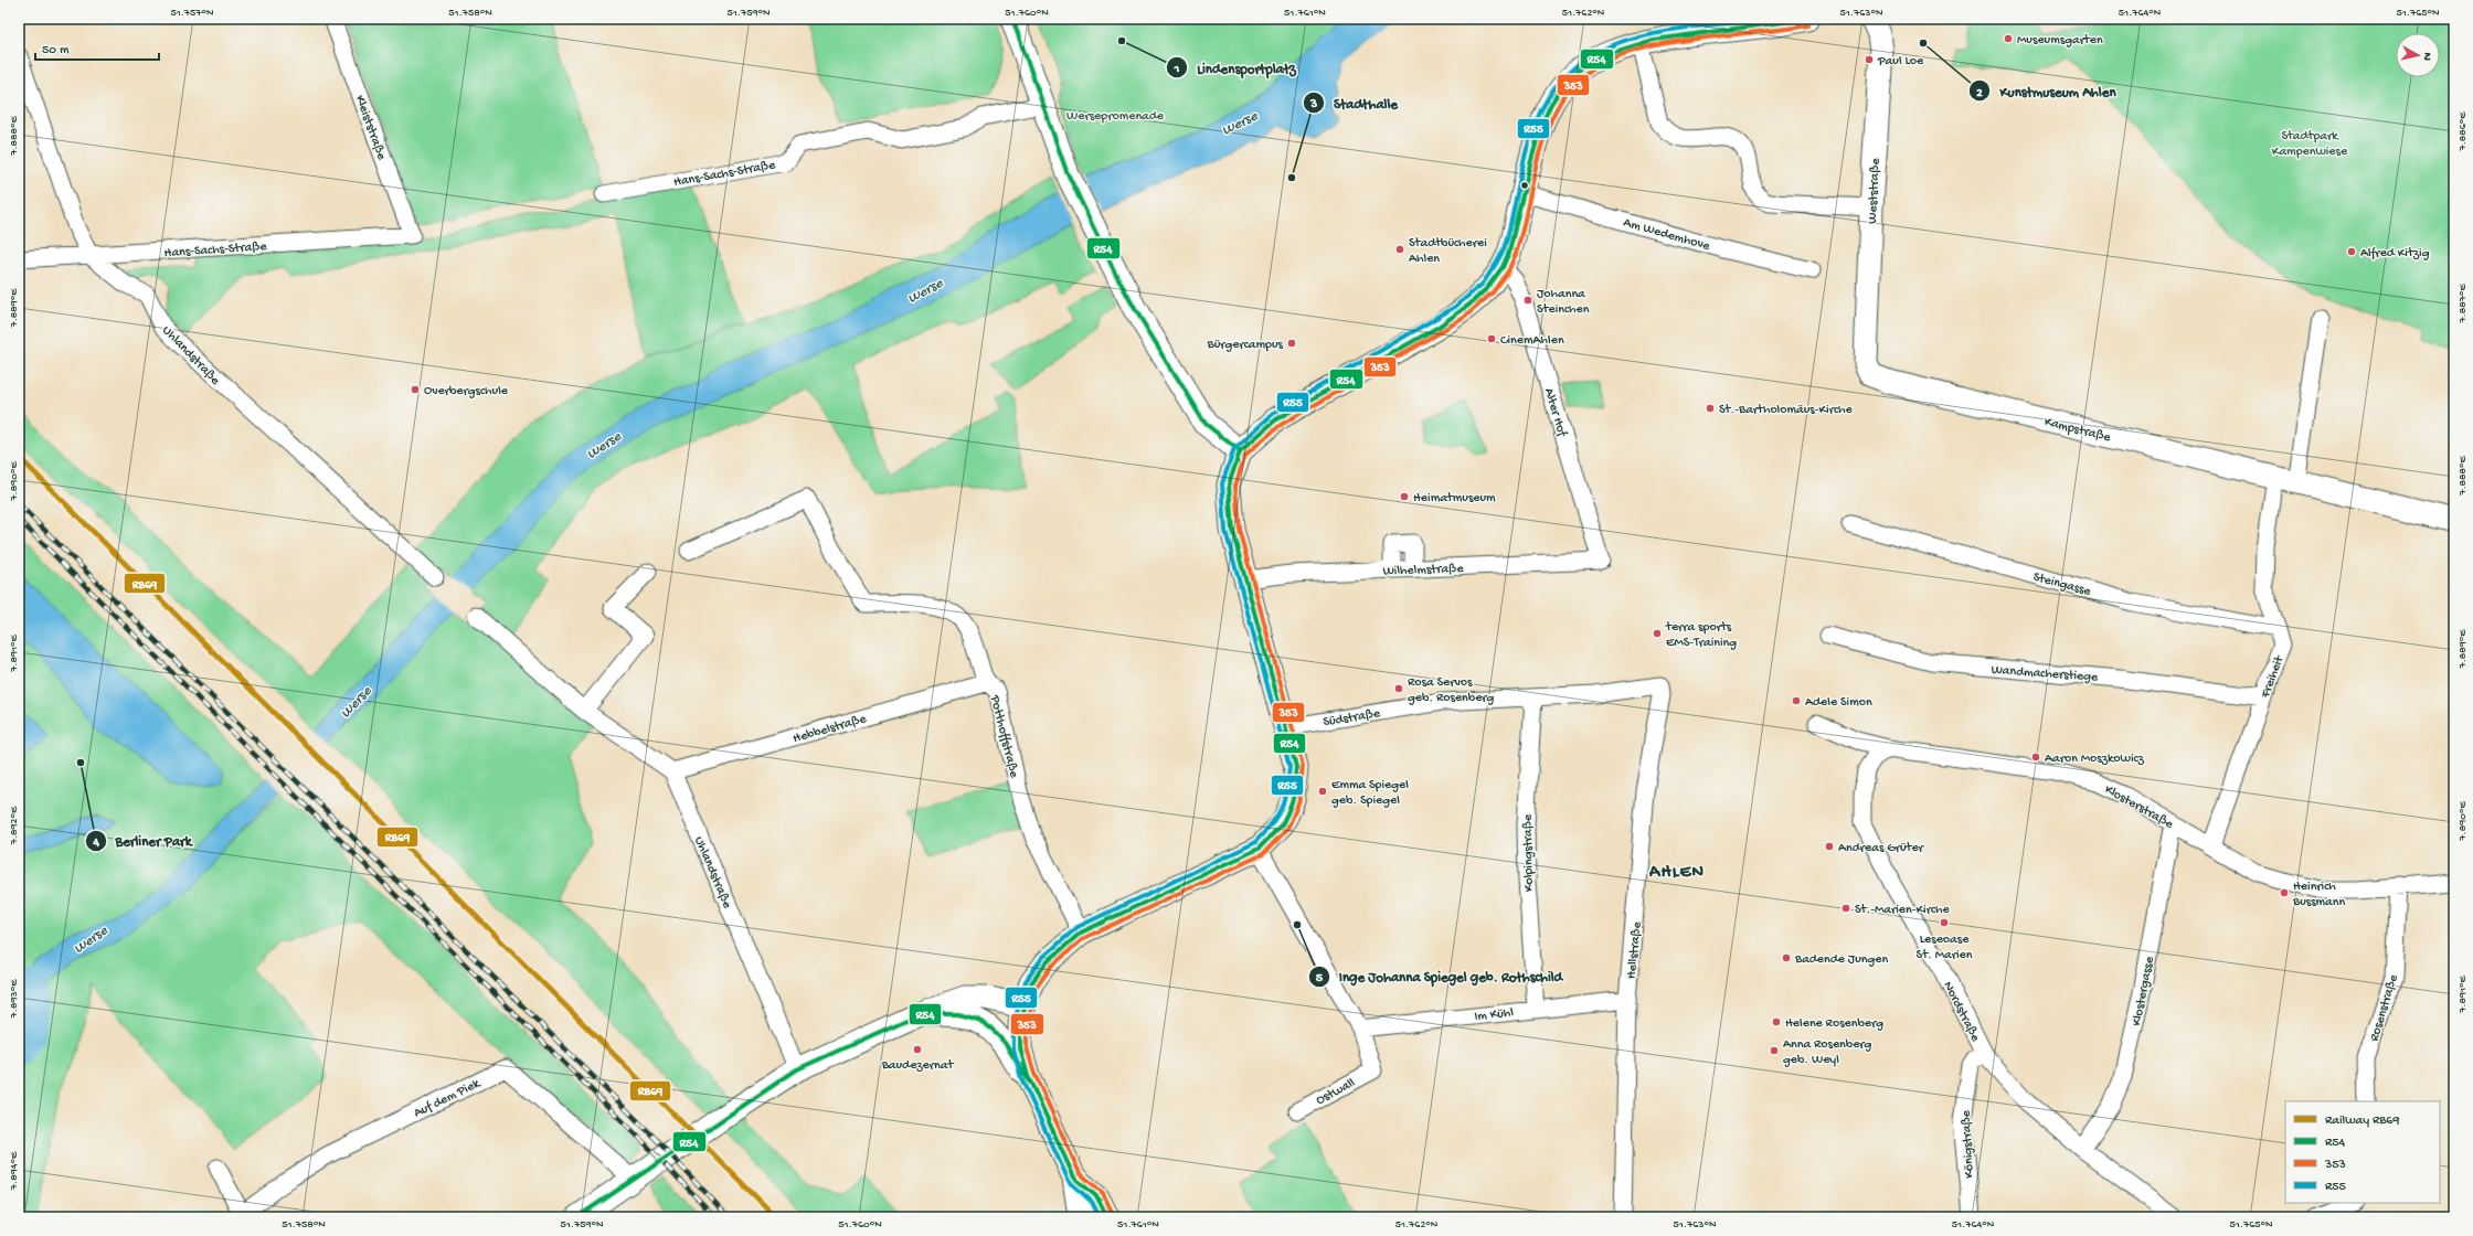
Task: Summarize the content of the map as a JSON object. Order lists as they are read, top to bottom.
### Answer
{
  "streets": {
    "street": [
      "Kleiststraße",
      "Hans-Sachs-Straße",
      "Weststraße",
      "Am Wedemhove",
      "Uhlandstraße",
      "Alter Hof",
      "Kampstraße",
      "Wilhelmstraße",
      "Steingasse",
      "Wandmacherstiege",
      "Freiheit",
      "Südstraße",
      "Hebbelstraße",
      "Potthoffstraße",
      "Klosterstraße",
      "Kolpingstraße",
      "Hellstraße",
      "Klostergasse",
      "Rosenstraße",
      "Nordstraße",
      "Im Kühl",
      "Ostwall",
      "Auf dem Piek",
      "Königstraße"
    ]
  },
  "crossings": [
    ["Kleiststraße", "Hans-Sachs-Straße"],
    ["Hans-Sachs-Straße", "Uhlandstraße"],
    ["Weststraße", "Kampstraße"],
    ["Uhlandstraße", "Hebbelstraße"],
    ["Alter Hof", "Wilhelmstraße"],
    ["Kampstraße", "Freiheit"],
    ["Steingasse", "Freiheit"],
    ["Wandmacherstiege", "Freiheit"],
    ["Freiheit", "Klosterstraße"],
    ["Südstraße", "Kolpingstraße"],
    ["Südstraße", "Hellstraße"],
    ["Hebbelstraße", "Potthoffstraße"],
    ["Klosterstraße", "Klostergasse"],
    ["Klosterstraße", "Rosenstraße"],
    ["Klosterstraße", "Nordstraße"],
    ["Kolpingstraße", "Im Kühl"],
    ["Hellstraße", "Im Kühl"],
    ["Klostergasse", "Nordstraße"],
    ["Nordstraße", "Königstraße"],
    ["Im Kühl", "Ostwall"]
  ],
  "districts": ["AHLEN"],
  "water": ["Werse"],
  "parks": ["Wersepromenade", "Stadtpark Kampenwiese"],
  "places": [
    "Museumsgarten",
    "Lindensportplatz",
    "Kunstmuseum Ahlen",
    "Paul Loe",
    "Stadthalle",
    "Stadtbücherei Ahlen",
    "Alfred Kitzig",
    "Johanna Steinchen",
    "CinemAhlen",
    "Bürgercampus",
    "Overbergschule",
    "St.-Bartholomäus-Kirche",
    "Heimatmuseum",
    "terra sports EMS-Training",
    "Rosa Servos geb. Rosenberg",
    "Adele Simon",
    "Aaron Moszkowicz",
    "Berliner Park",
    "Emma Spiegel geb. Spiegel",
    "Andreas Grüter",
    "Heinrich Bussmann",
    "St.-Marien-Kirche",
    "Leseoase St. Marien",
    "Inge Johanna Spiegel geb. Rothschild",
    "Badende Jungen",
    "Helene Rosenberg",
    "Baudezernat",
    "Anna Rosenberg geb. Weyl"
  ],
  "lines": [
    "transit line R54",
    "transit line R55",
    "transit line 353",
    "rail line RB69"
  ],
  "legend": [
    "Railway RB69",
    "R54",
    "353",
    "R55"
  ],
  "scale_bar": "50 m",
  "north": "right",
  "coordinates": [
    "51.757°N",
    "51.758°N",
    "51.759°N",
    "51.760°N",
    "51.761°N",
    "51.762°N",
    "51.763°N",
    "51.764°N",
    "51.765°N",
    "7.886°E",
    "7.888°E",
    "7.887°E",
    "7.889°E",
    "7.890°E",
    "7.891°E",
    "7.892°E",
    "7.893°E",
    "7.894°E"
  ]
}
